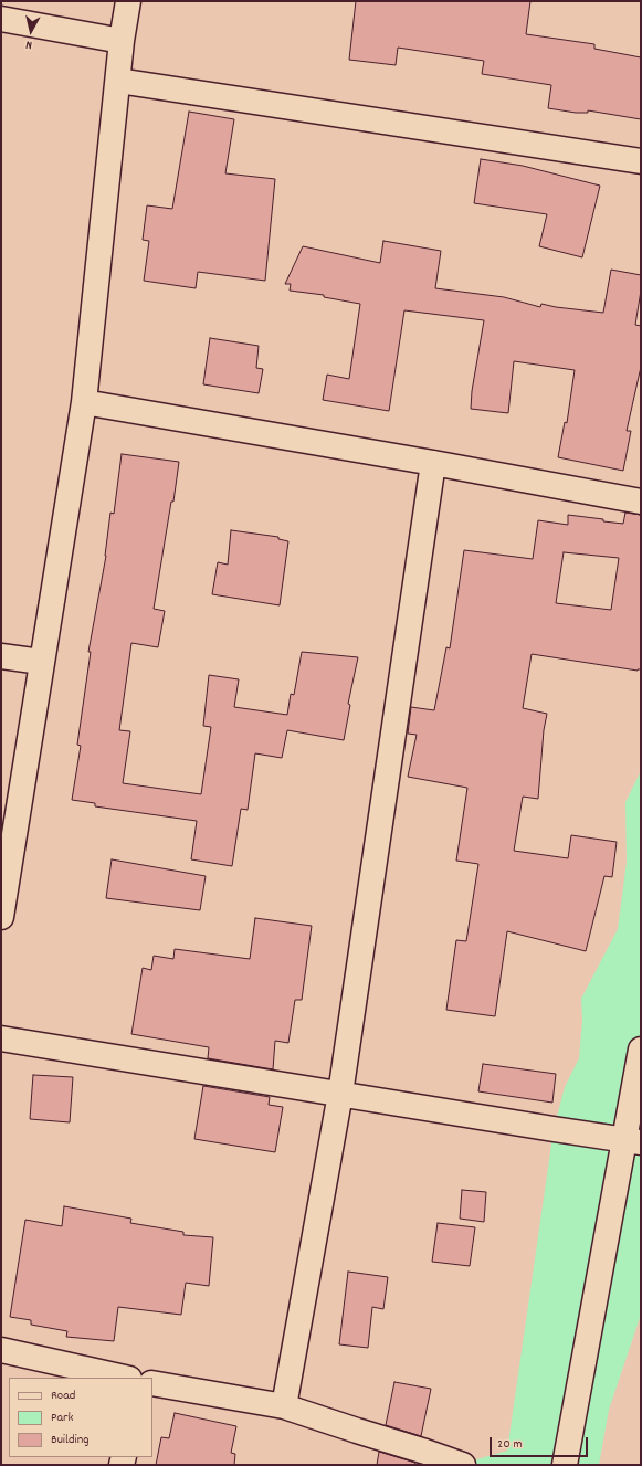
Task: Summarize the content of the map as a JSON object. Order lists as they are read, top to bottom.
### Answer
{
  "legend": ["Road", "Park", "Building"],
  "scale_bar": "20 m",
  "north": "bottom"
}
